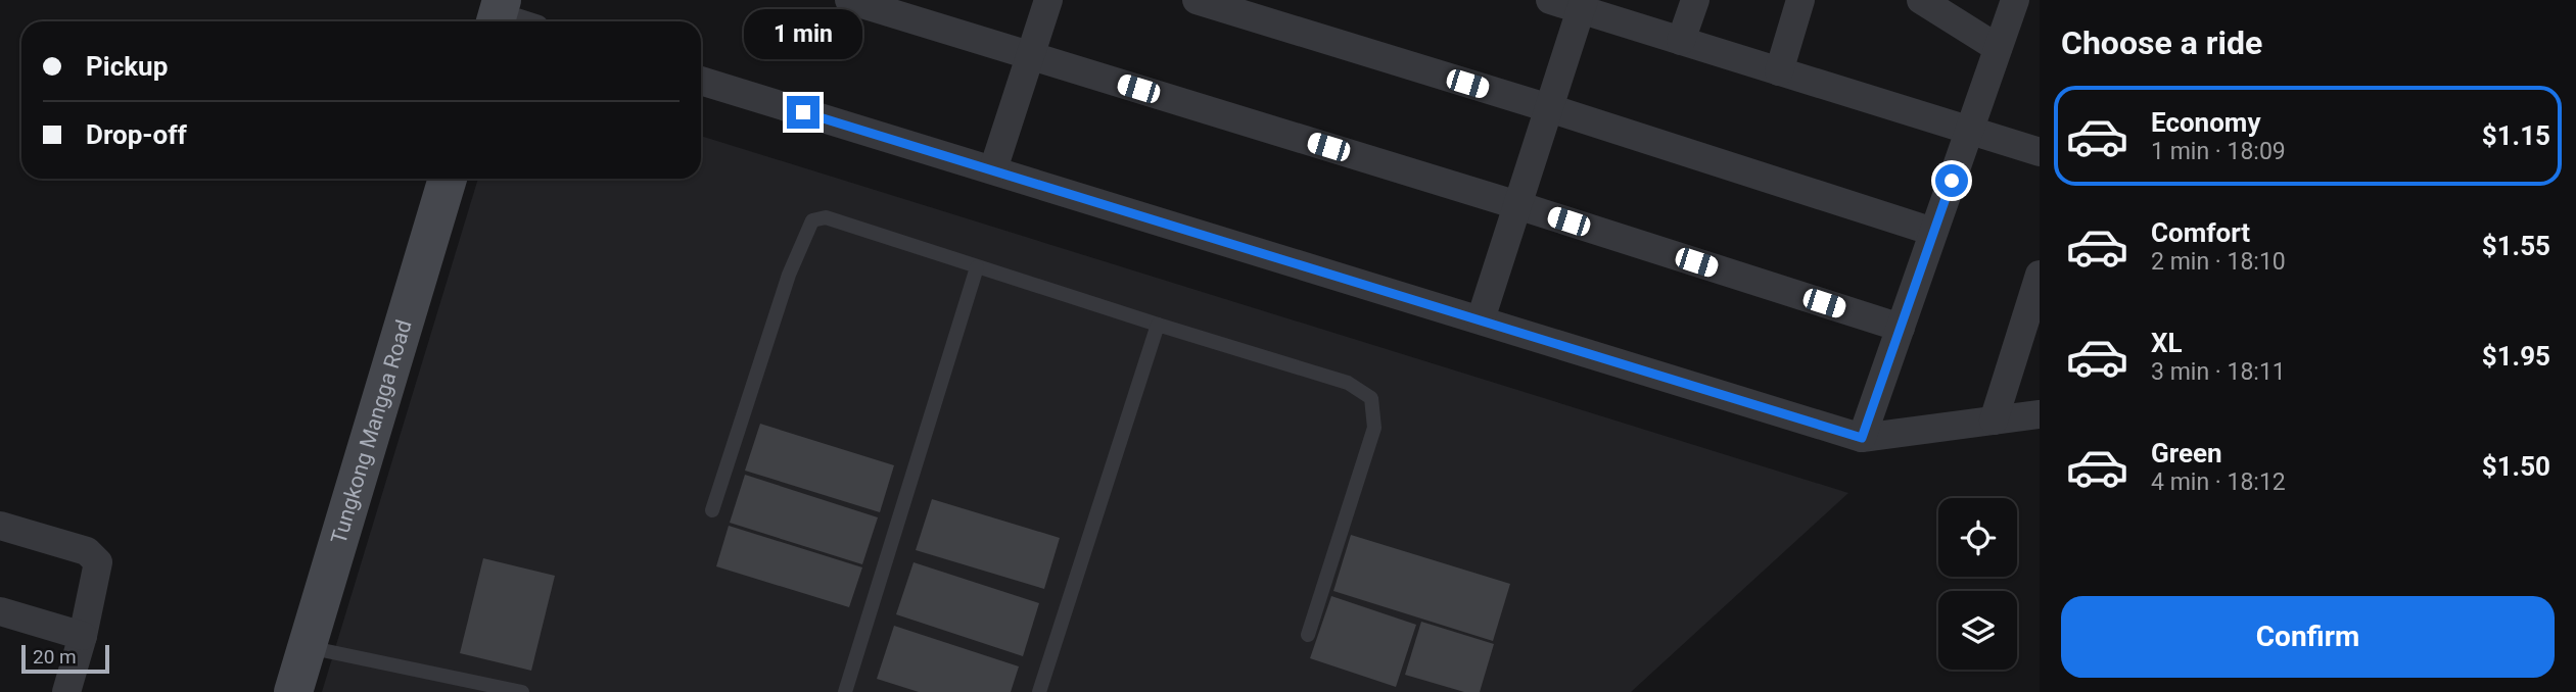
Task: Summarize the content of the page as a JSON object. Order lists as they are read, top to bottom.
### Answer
{
  "streets": {
    "street": ["Tungkong Mangga Road"]
  },
  "scale_bar": "20 m",
  "page": {
    "heading": "Choose a ride",
    "bubble": "1 min",
    "banner": ["Pickup", "Drop-off"],
    "list": [
      {
        "name": "Economy",
        "note": "1 min · 18:09",
        "value": "$1.15"
      },
      {
        "name": "Comfort",
        "note": "2 min · 18:10",
        "value": "$1.55"
      },
      {
        "name": "XL",
        "note": "3 min · 18:11",
        "value": "$1.95"
      },
      {
        "name": "Green",
        "note": "4 min · 18:12",
        "value": "$1.50"
      }
    ],
    "buttons": "Confirm",
    "scale": "20 m"
  }
}
